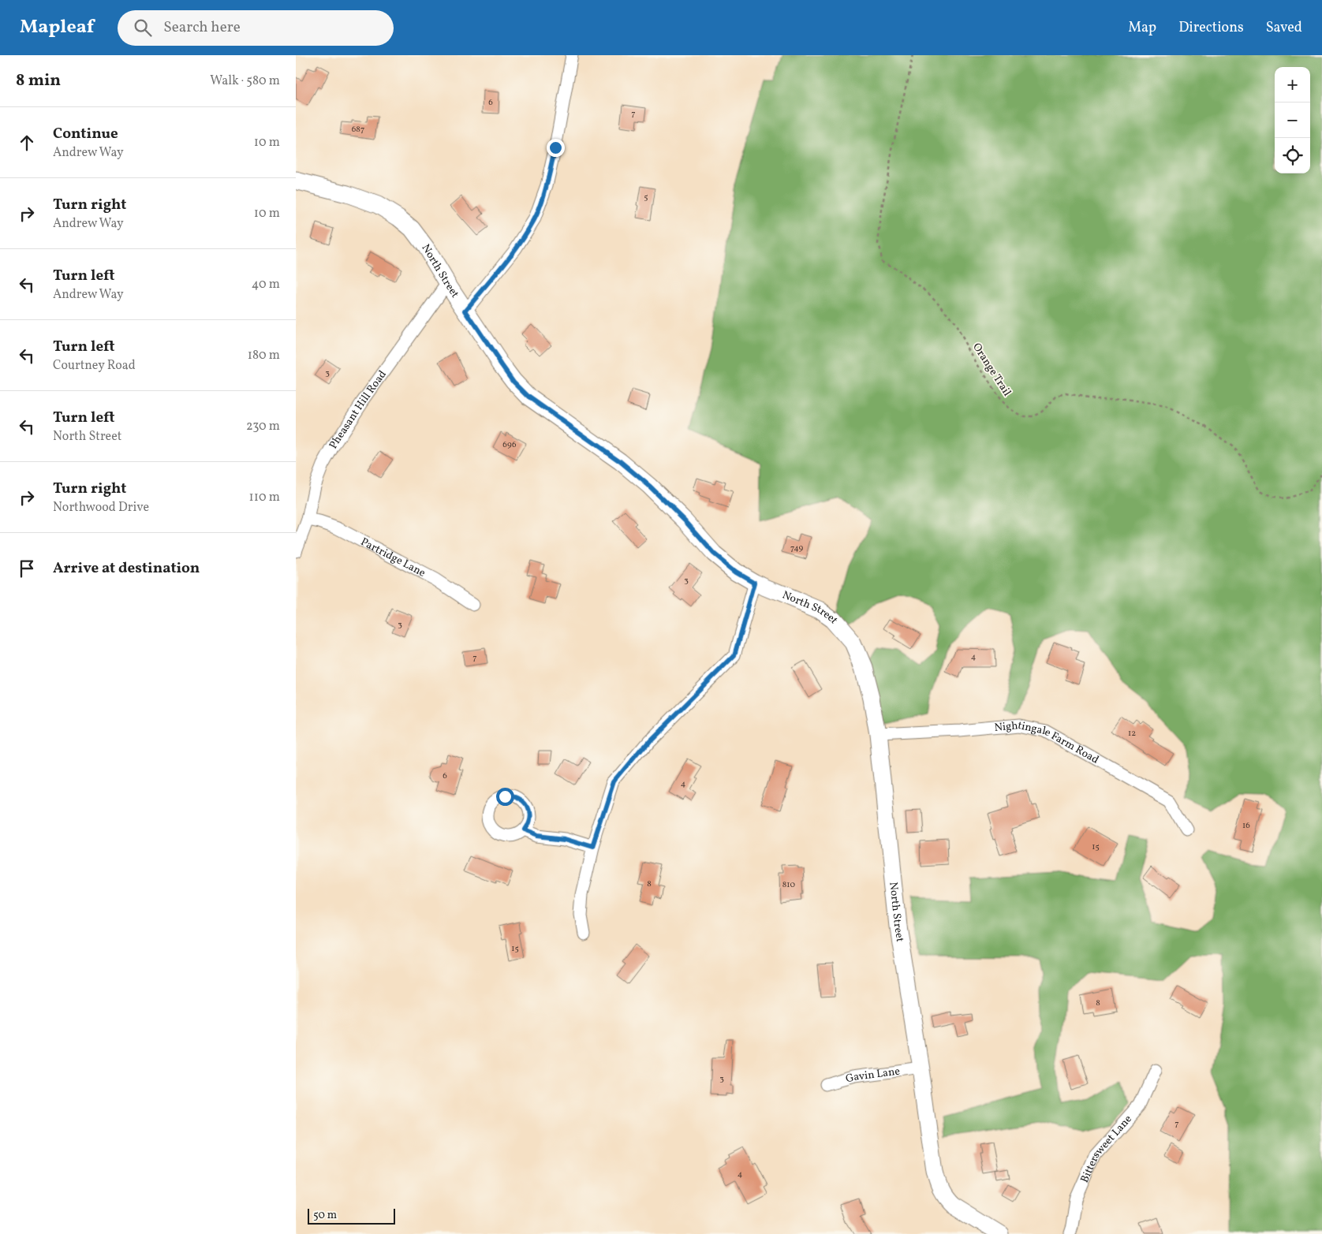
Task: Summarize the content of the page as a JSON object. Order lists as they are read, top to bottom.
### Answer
{
  "streets": {
    "street": [
      "North Street",
      "Pheasant Hill Road",
      "Partridge Lane",
      "Nightingale Farm Road",
      "Gavin Lane",
      "Bittersweet Lane"
    ],
    "path": ["Orange Trail"]
  },
  "crossings": [
    ["North Street", "Pheasant Hill Road"],
    ["North Street", "Nightingale Farm Road"],
    ["North Street", "Gavin Lane"],
    ["Pheasant Hill Road", "Partridge Lane"]
  ],
  "house_numbers": [
    "6",
    "7",
    "687",
    "5",
    "3",
    "696",
    "749",
    "3",
    "3",
    "4",
    "7",
    "12",
    "6",
    "4",
    "16",
    "15",
    "8",
    "810",
    "15",
    "8",
    "3",
    "7",
    "4"
  ],
  "scale_bar": "50 m",
  "page": {
    "header": "Mapleaf",
    "search": "Search here",
    "nav": ["Map", "Directions", "Saved"],
    "heading": ["8 min", "Walk · 580 m"],
    "map_buttons": ["+", "−"],
    "list": [
      ["Continue", "Andrew Way", "10 m"],
      ["Turn right", "Andrew Way", "10 m"],
      ["Turn left", "Andrew Way", "40 m"],
      ["Turn left", "Courtney Road", "180 m"],
      ["Turn left", "North Street", "230 m"],
      ["Turn right", "Northwood Drive", "110 m"],
      "Arrive at destination"
    ],
    "scale": "50 m"
  }
}
